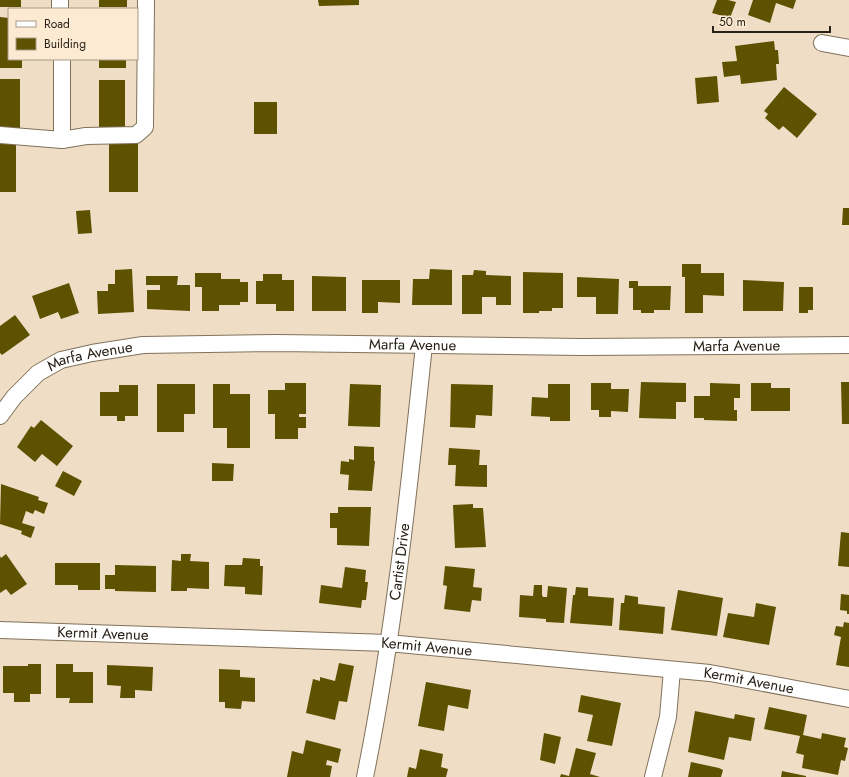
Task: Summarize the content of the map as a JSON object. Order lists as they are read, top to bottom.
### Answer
{
  "streets": {
    "street": ["Marfa Avenue", "Cartist Drive", "Kermit Avenue"]
  },
  "crossings": [
    ["Marfa Avenue", "Cartist Drive"],
    ["Cartist Drive", "Kermit Avenue"]
  ],
  "legend": ["Road", "Building"],
  "scale_bar": "50 m"
}
